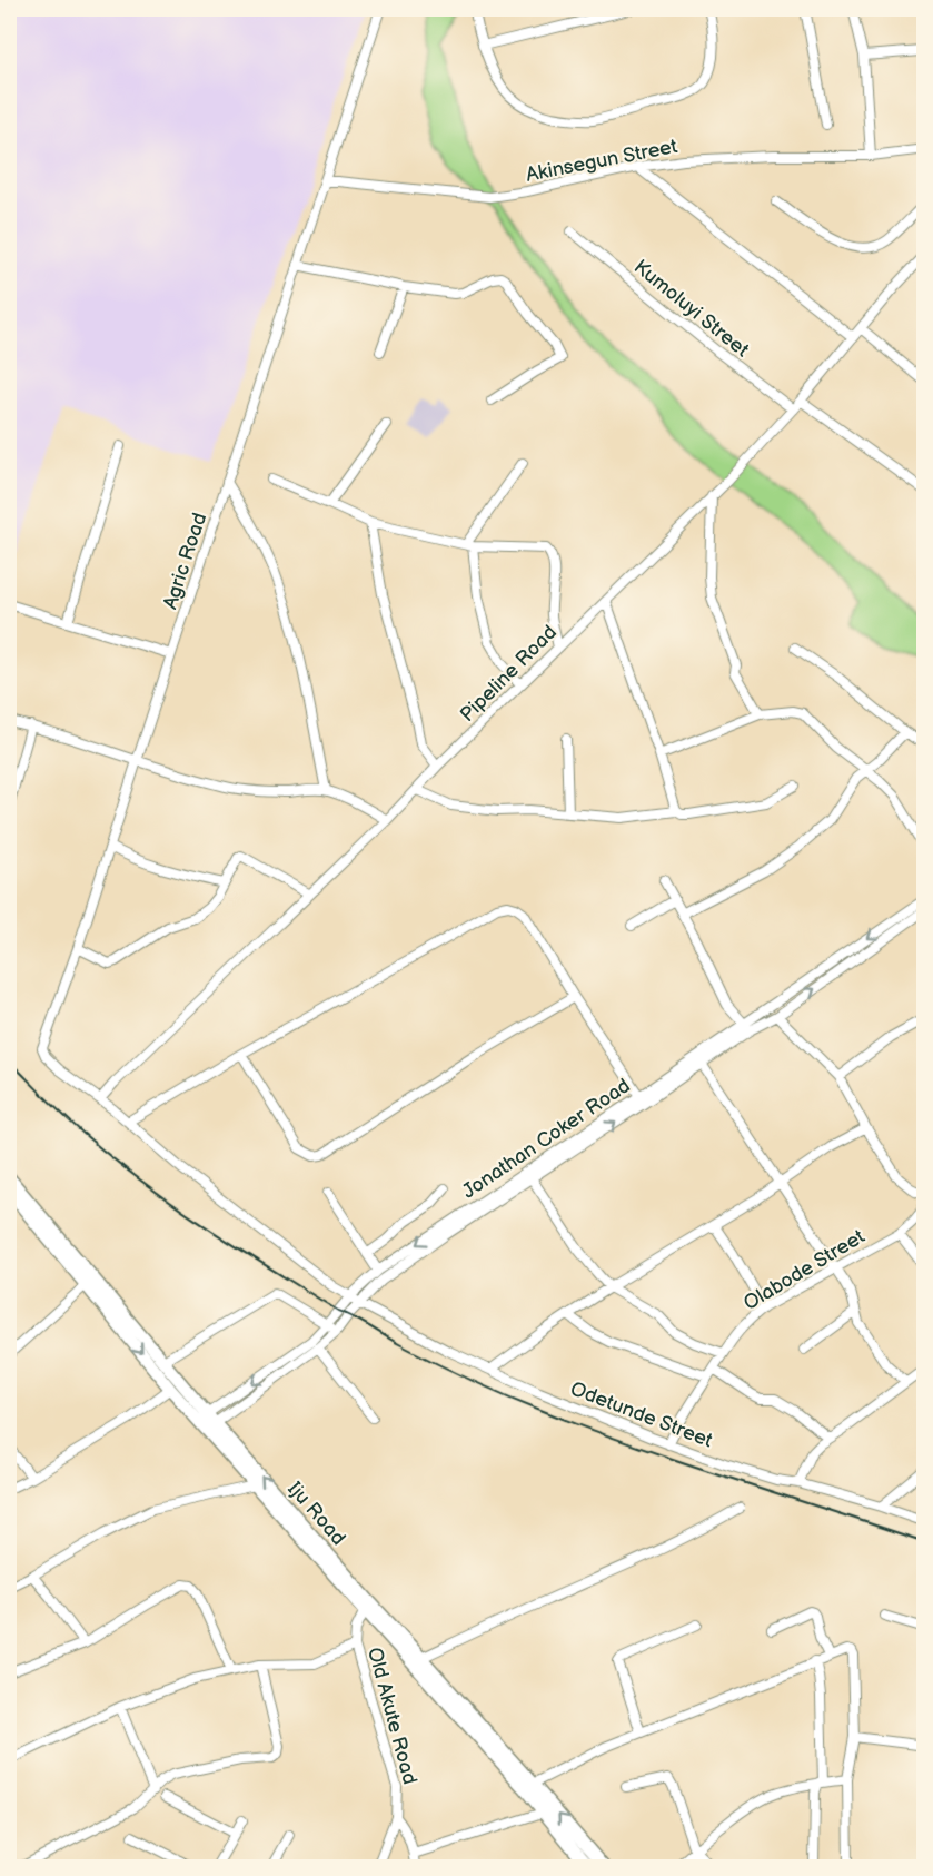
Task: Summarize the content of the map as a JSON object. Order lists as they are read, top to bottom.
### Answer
{
  "streets": {
    "main road": ["Iju Road"],
    "street": [
      "Akinsegun Street",
      "Kumoluyi Street",
      "Agric Road",
      "Pipeline Road",
      "Jonathan Coker Road",
      "Olabode Street",
      "Odetunde Street",
      "Old Akute Road"
    ]
  },
  "crossings": [
    ["Akinsegun Street", "Agric Road"],
    ["Kumoluyi Street", "Pipeline Road"],
    ["Agric Road", "Pipeline Road"],
    ["Agric Road", "Odetunde Street"],
    ["Pipeline Road", "Odetunde Street"],
    ["Jonathan Coker Road", "Odetunde Street"],
    ["Jonathan Coker Road", "Iju Road"],
    ["Olabode Street", "Odetunde Street"],
    ["Iju Road", "Old Akute Road"]
  ]
}
